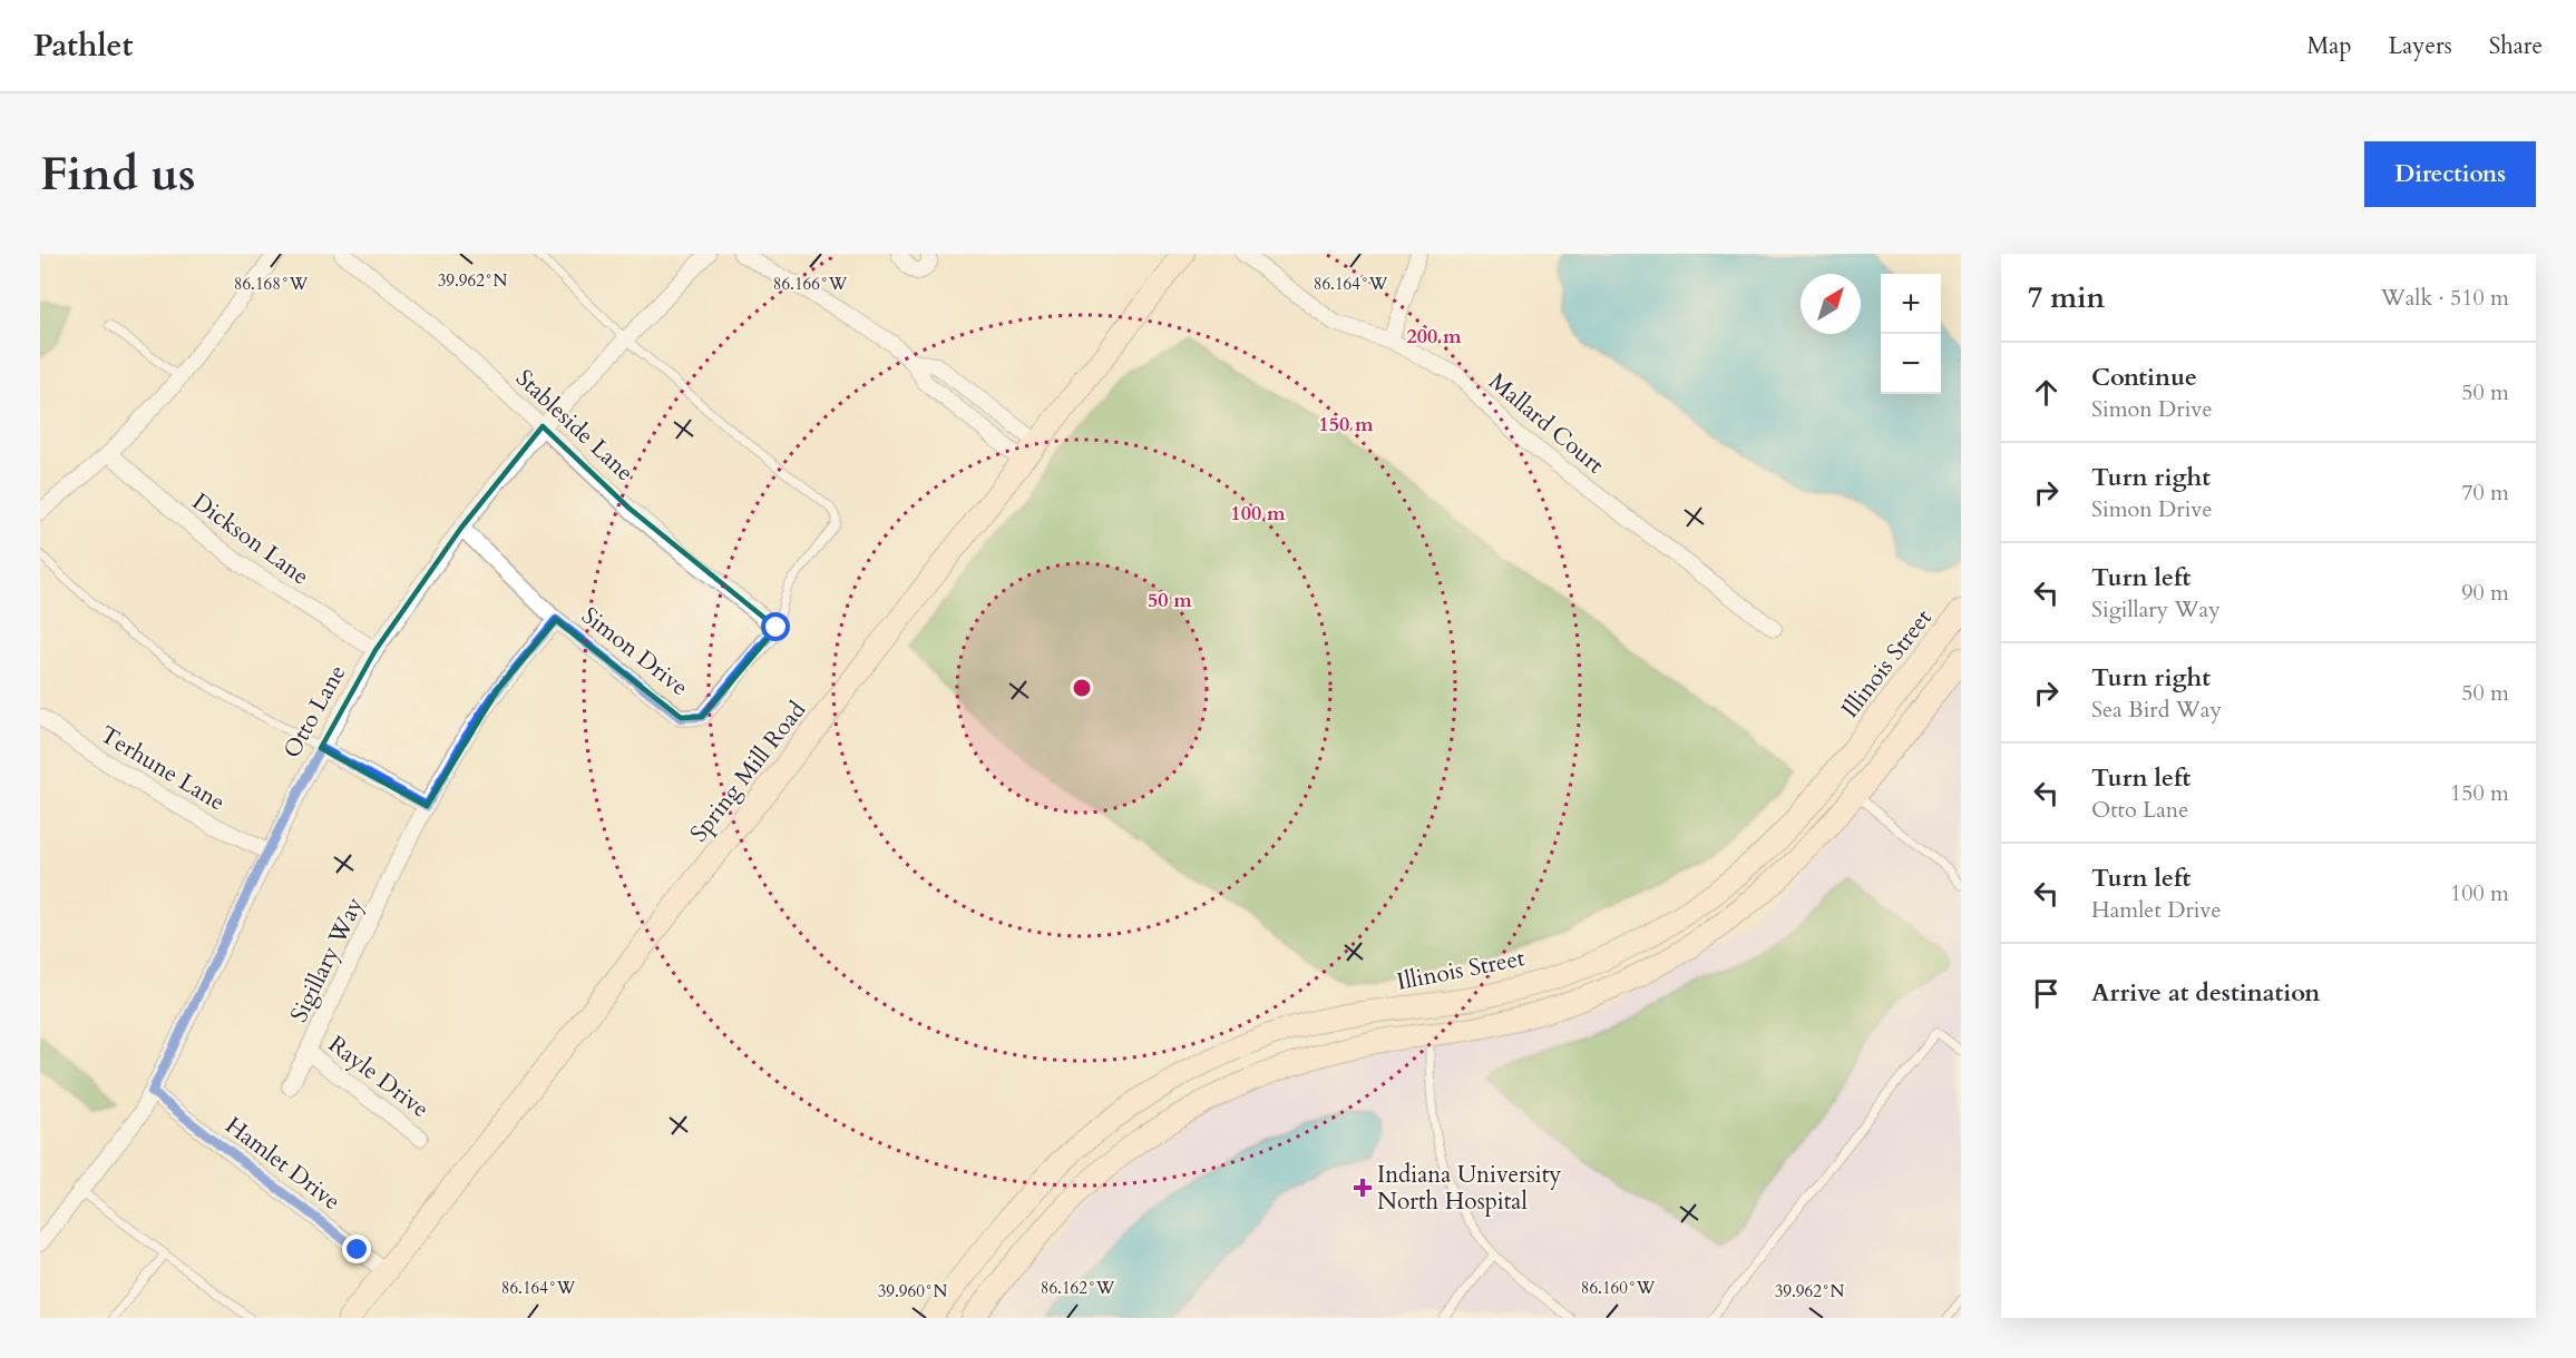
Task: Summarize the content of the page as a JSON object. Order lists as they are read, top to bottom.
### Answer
{
  "streets": {
    "street": [
      "Mallard Court",
      "Stableside Lane",
      "Dickson Lane",
      "Simon Drive",
      "Illinois Street",
      "Otto Lane",
      "Terhune Lane",
      "Spring Mill Road",
      "Sigillary Way",
      "Rayle Drive",
      "Hamlet Drive"
    ]
  },
  "crossings": [
    ["Stableside Lane", "Simon Drive"],
    ["Stableside Lane", "Otto Lane"],
    ["Dickson Lane", "Otto Lane"],
    ["Simon Drive", "Otto Lane"],
    ["Simon Drive", "Sigillary Way"],
    ["Otto Lane", "Terhune Lane"],
    ["Otto Lane", "Hamlet Drive"],
    ["Spring Mill Road", "Hamlet Drive"],
    ["Sigillary Way", "Rayle Drive"]
  ],
  "places": {
    "health": ["Indiana University North Hospital"]
  },
  "north": "top right",
  "page": {
    "header": "Pathlet",
    "nav": ["Map", "Layers", "Share"],
    "buttons": "Directions",
    "title": "Find us",
    "heading": ["7 min", "Walk · 510 m"],
    "map_buttons": ["+", "−"],
    "list": [
      ["Continue", "Simon Drive", "50 m"],
      ["Turn right", "Simon Drive", "70 m"],
      ["Turn left", "Sigillary Way", "90 m"],
      ["Turn right", "Sea Bird Way", "50 m"],
      ["Turn left", "Otto Lane", "150 m"],
      ["Turn left", "Hamlet Drive", "100 m"],
      "Arrive at destination"
    ]
  },
  "coordinates": [
    "39.962°N",
    "86.168°W",
    "86.166°W",
    "86.164°W",
    "86.162°W",
    "86.160°W",
    "39.960°N"
  ],
  "rings": [
    "200 m",
    "150 m",
    "100 m",
    "50 m"
  ]
}
